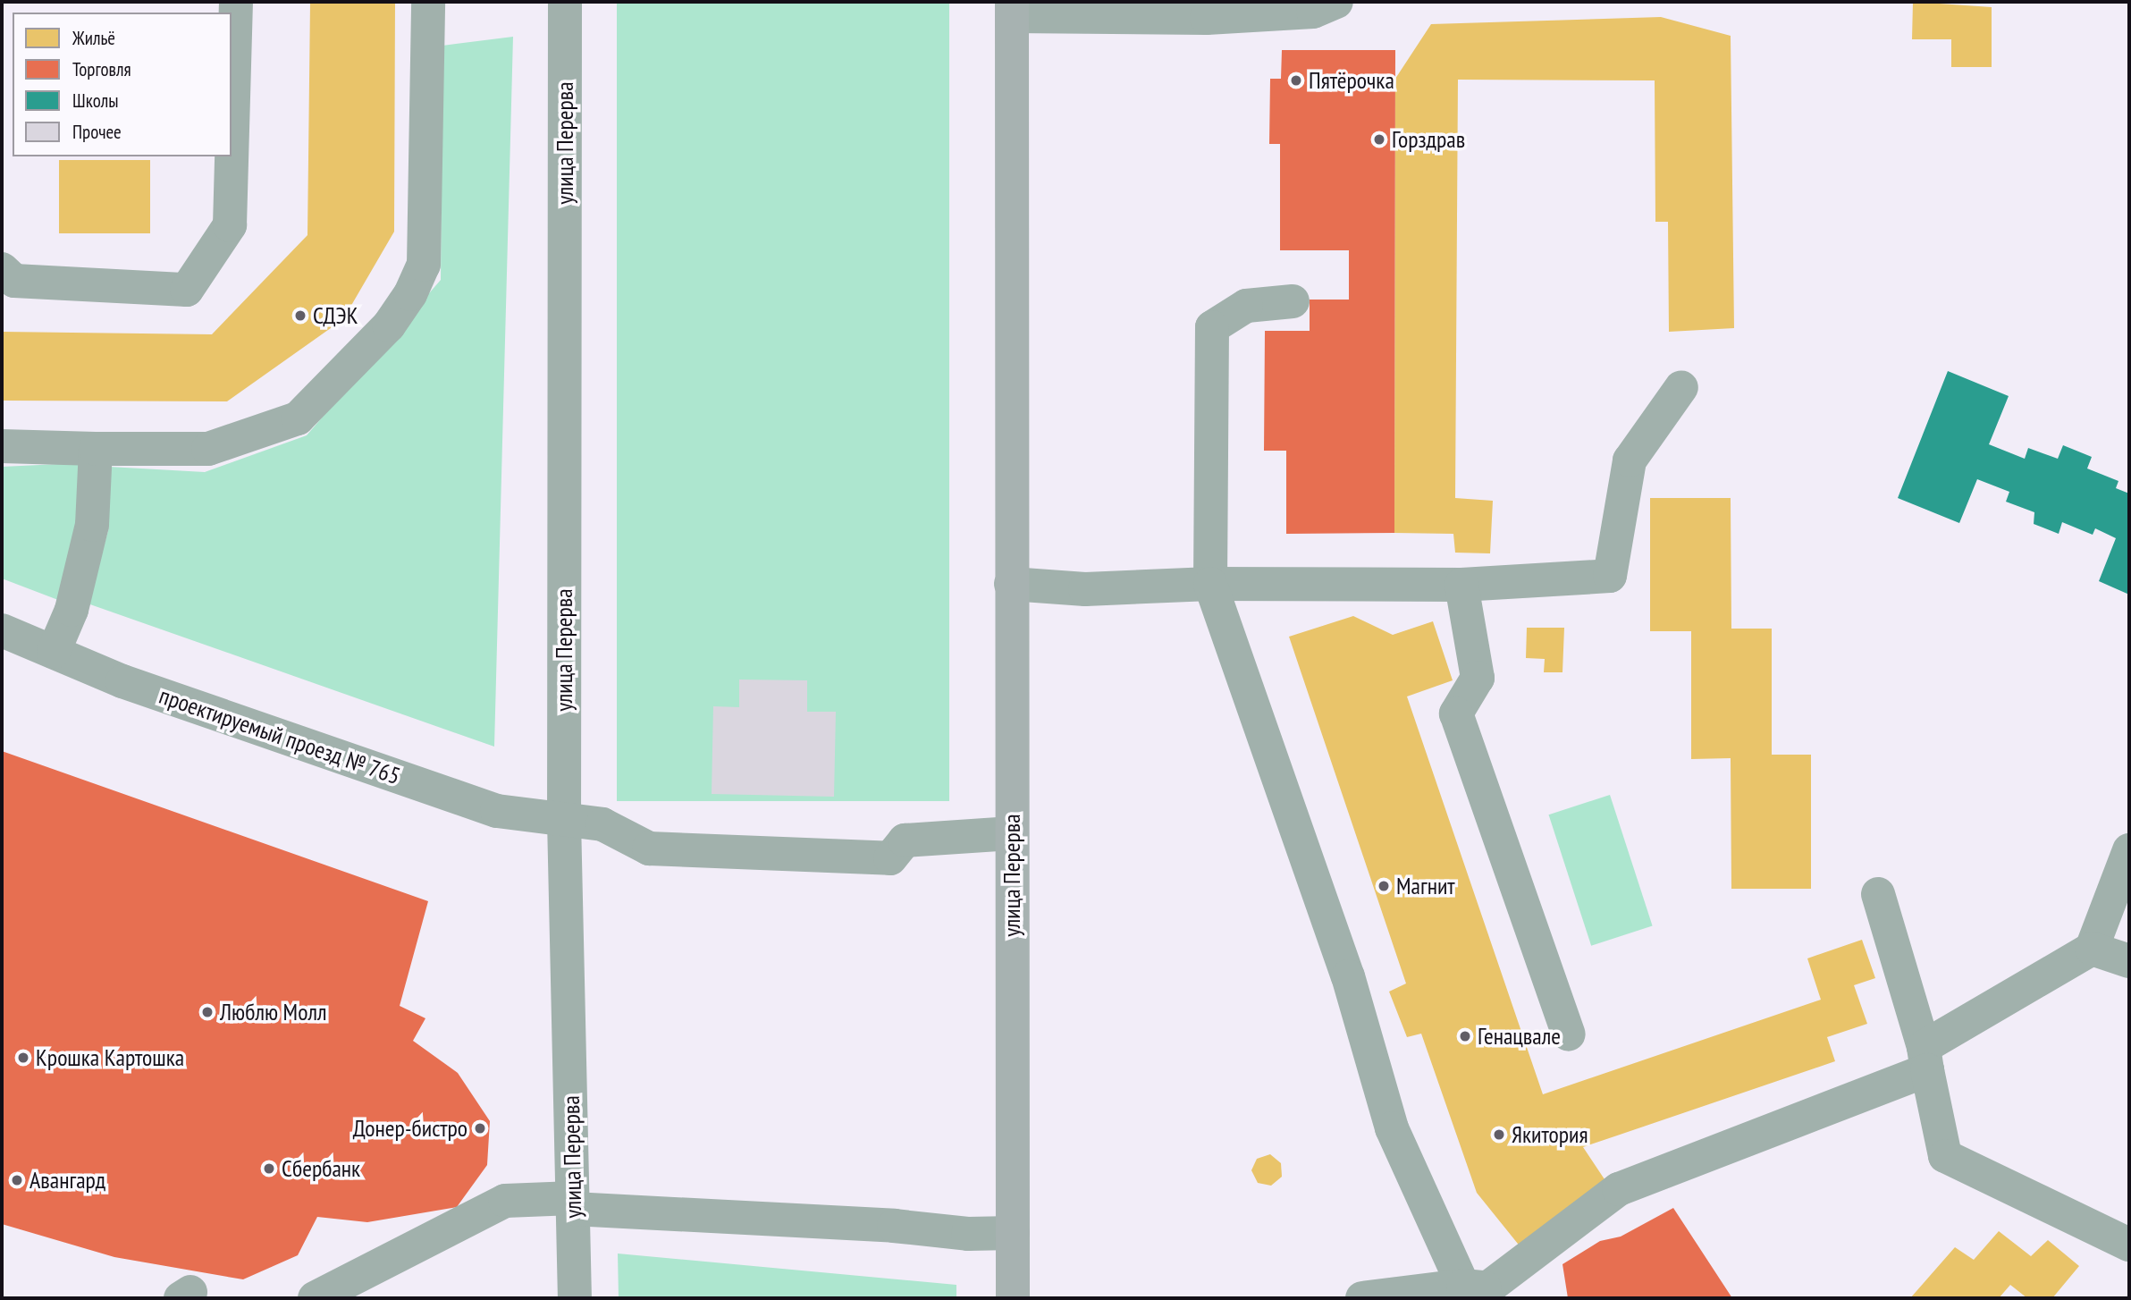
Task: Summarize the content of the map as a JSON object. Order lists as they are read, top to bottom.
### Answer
{
  "streets": {
    "main road": ["улица Перерва"],
    "street": ["проектируемый проезд № 765"]
  },
  "crossings": [
    ["улица Перерва", "проектируемый проезд № 765"]
  ],
  "places": [
    "Пятёрочка",
    "Горздрав",
    "СДЭК",
    "Магнит",
    "Люблю Молл",
    "Генацвале",
    "Крошка Картошка",
    "Донер-бистро",
    "Якитория",
    "Сбербанк",
    "Авангард"
  ],
  "legend": [
    "Жильё",
    "Торговля",
    "Школы",
    "Прочее"
  ]
}
